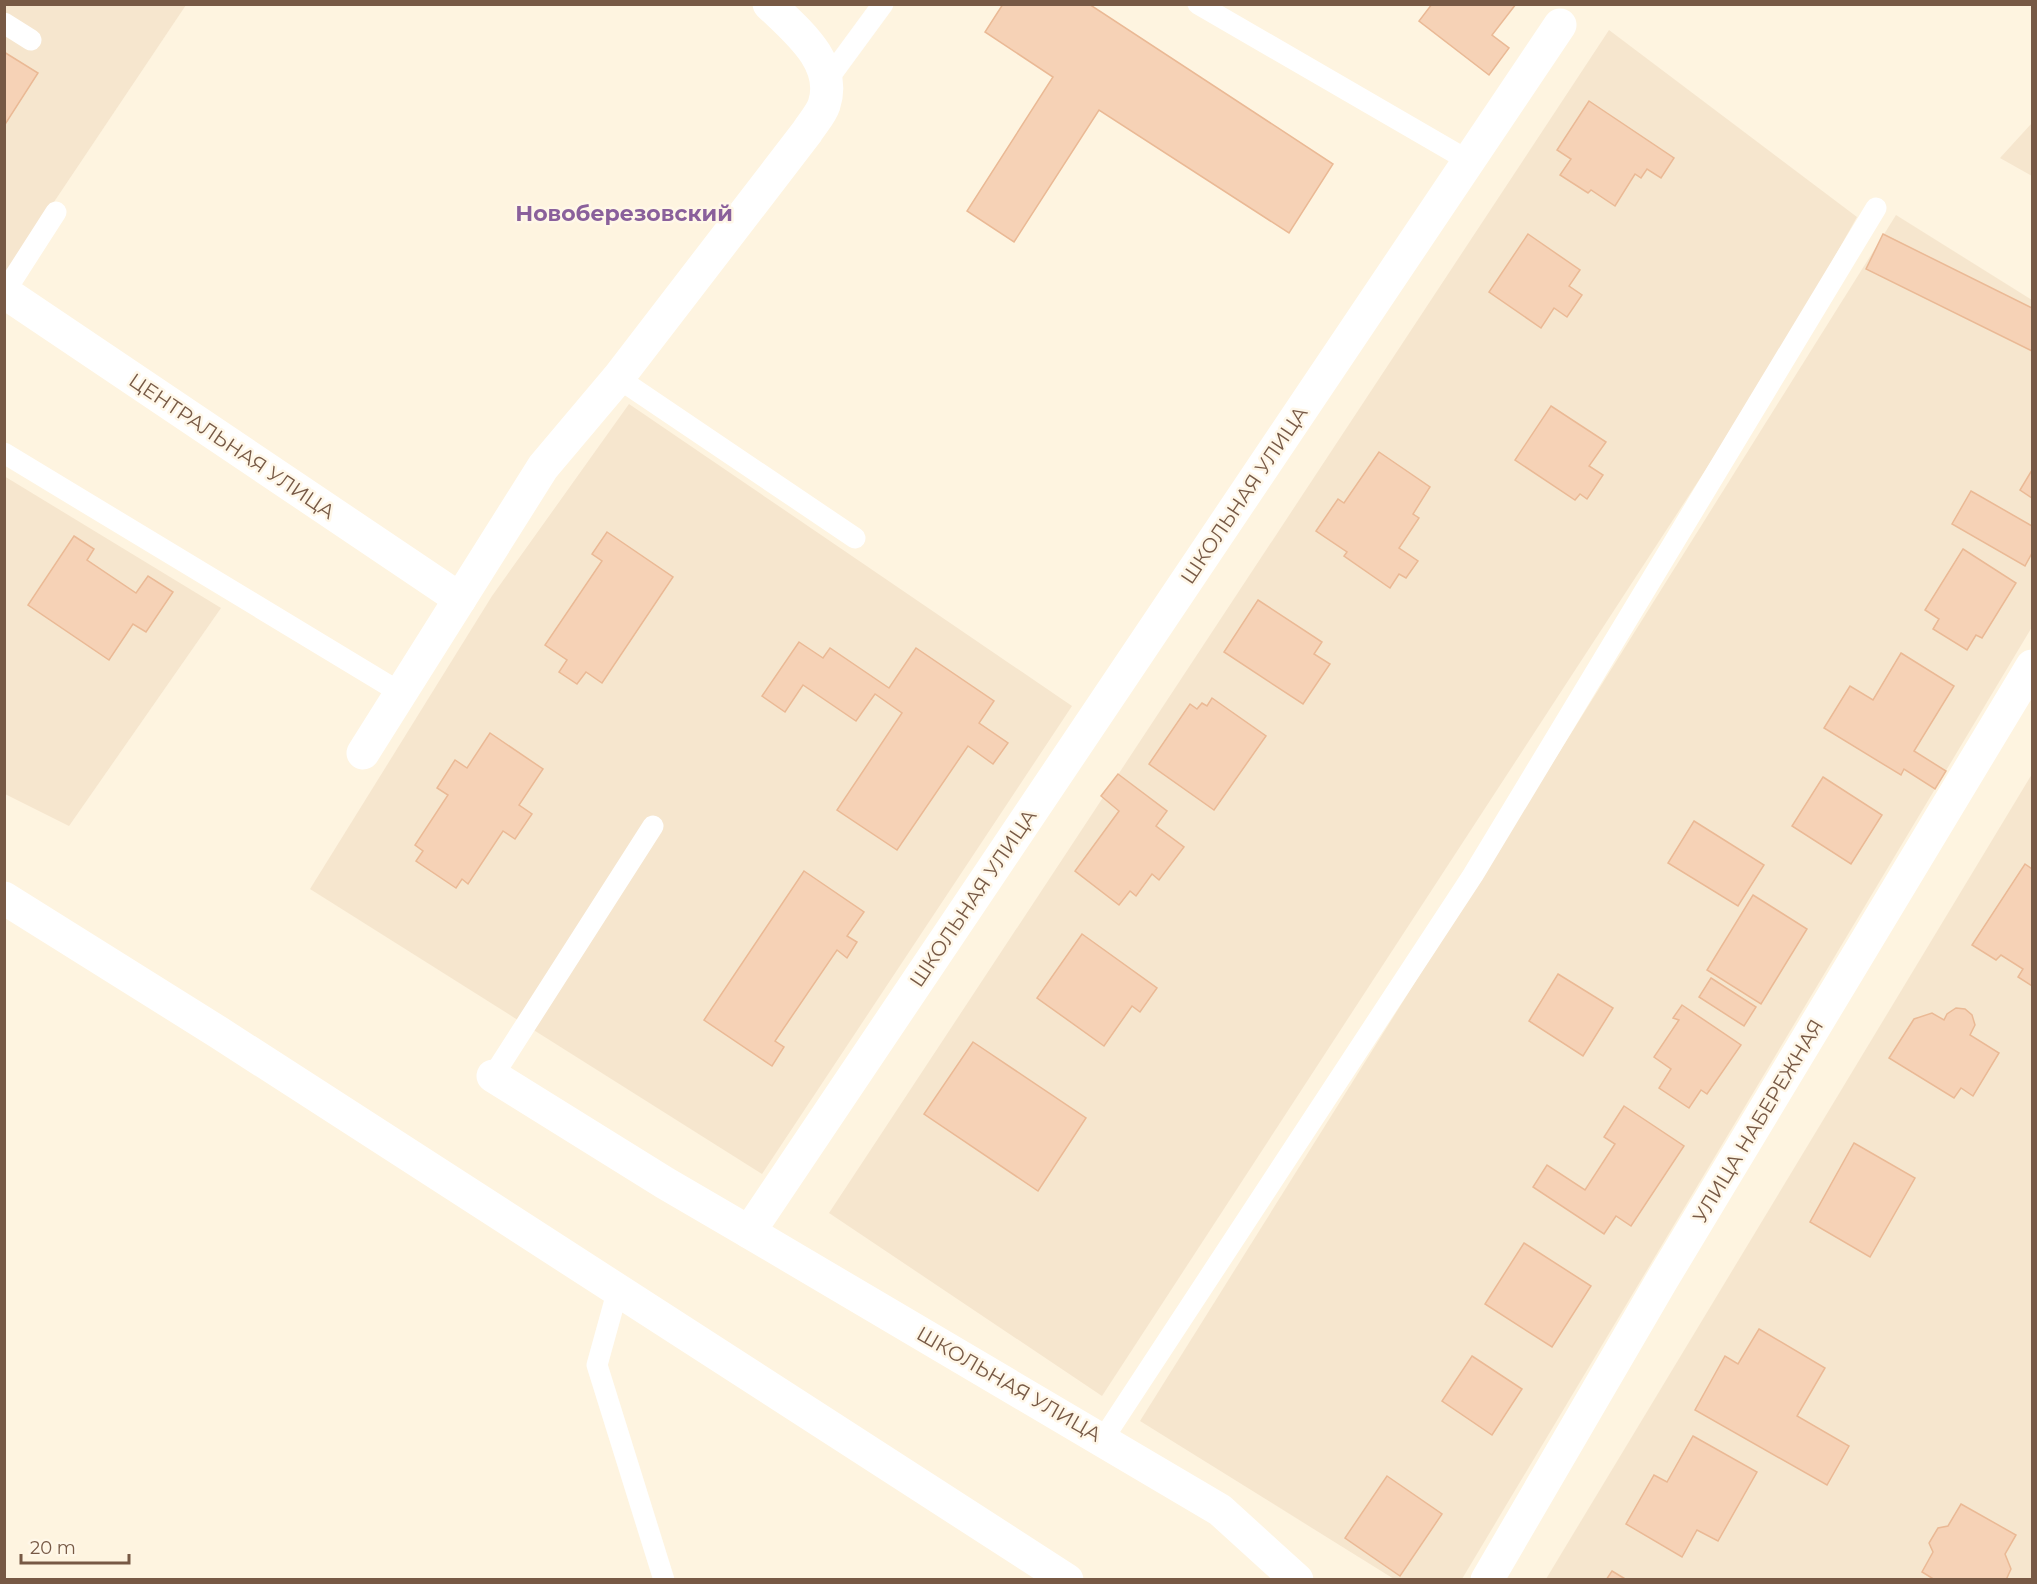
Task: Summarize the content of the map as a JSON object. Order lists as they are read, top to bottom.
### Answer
{
  "streets": {
    "street": ["ЦЕНТРАЛЬНАЯ УЛИЦА", "ШКОЛЬНАЯ УЛИЦА", "УЛИЦА НАБЕРЕЖНАЯ"]
  },
  "districts": ["Новоберезовский"],
  "scale_bar": "20 m"
}
